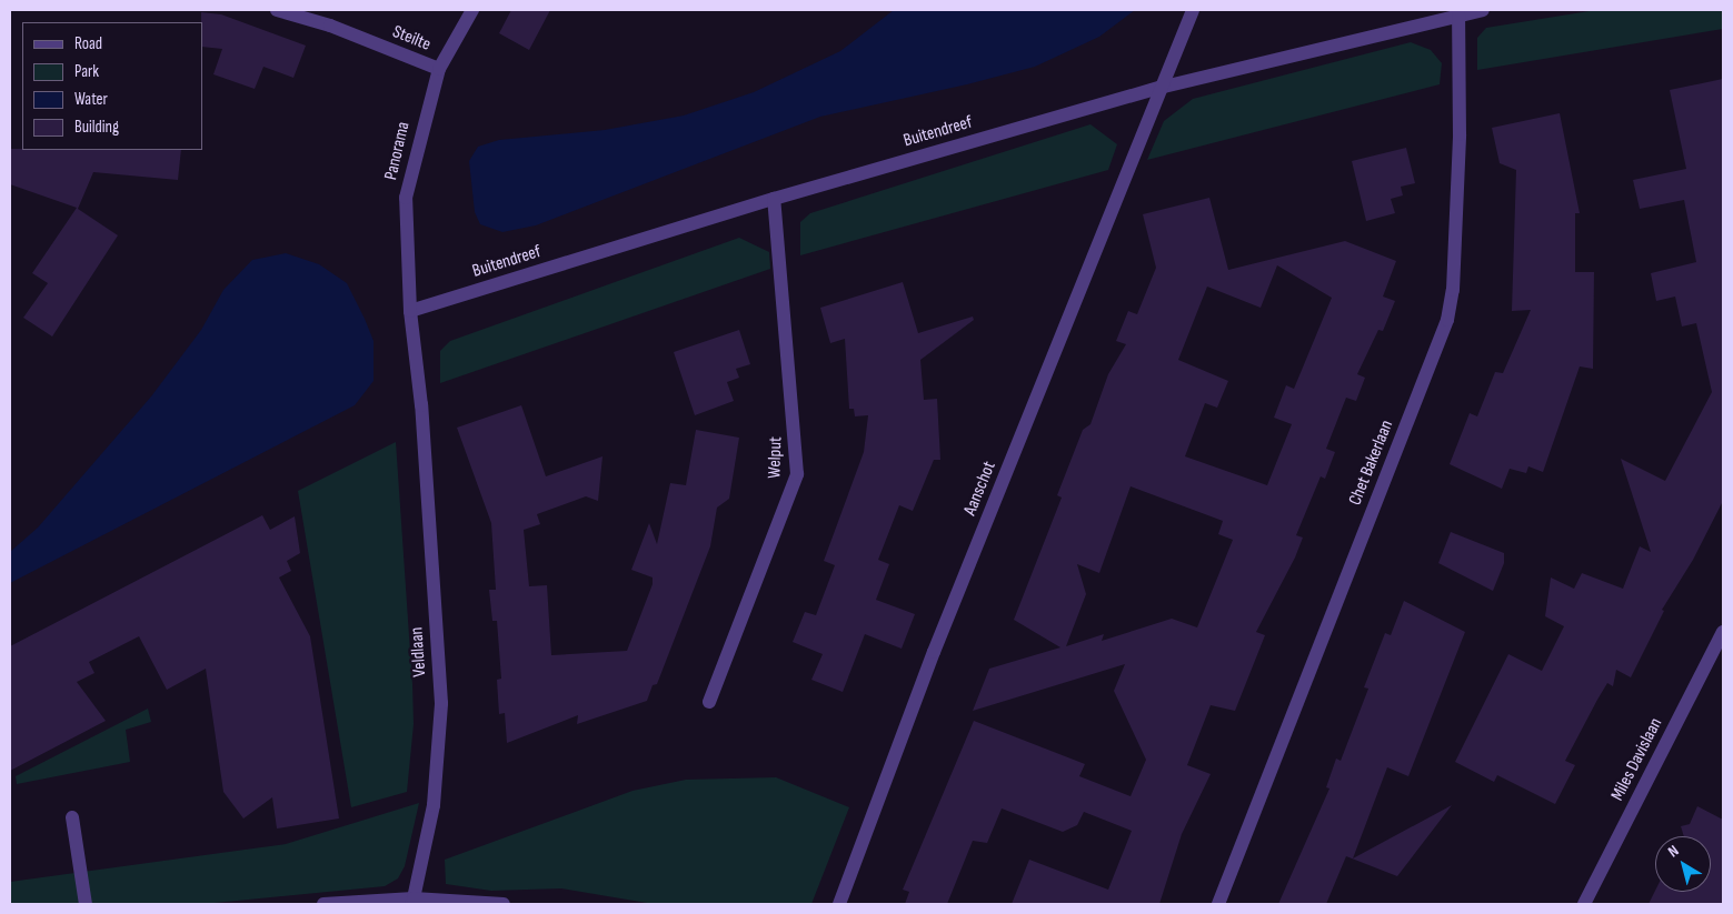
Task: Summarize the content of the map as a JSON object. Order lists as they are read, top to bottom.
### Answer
{
  "streets": {
    "street": [
      "Steilte",
      "Buitendreef",
      "Panorama",
      "Welput",
      "Chet Bakerlaan",
      "Aanschot",
      "Veldlaan",
      "Miles Davislaan"
    ]
  },
  "crossings": [
    ["Steilte", "Panorama"],
    ["Buitendreef", "Panorama"],
    ["Buitendreef", "Welput"],
    ["Buitendreef", "Chet Bakerlaan"],
    ["Buitendreef", "Aanschot"],
    ["Buitendreef", "Veldlaan"],
    ["Panorama", "Veldlaan"]
  ],
  "legend": [
    "Road",
    "Park",
    "Water",
    "Building"
  ],
  "north": "top left"
}
